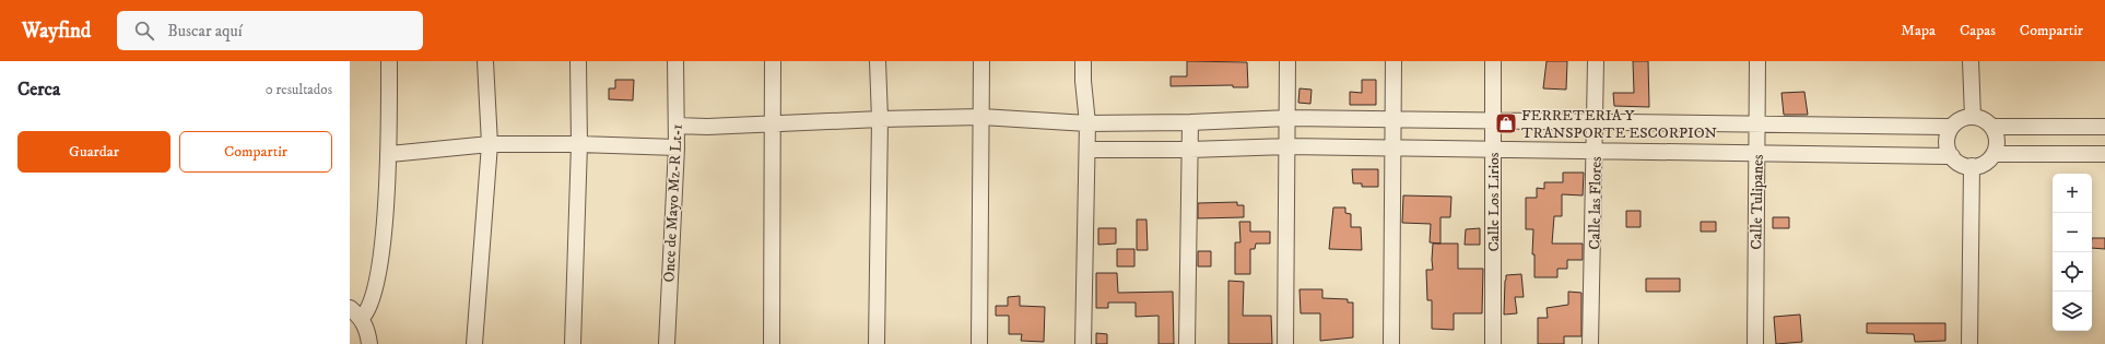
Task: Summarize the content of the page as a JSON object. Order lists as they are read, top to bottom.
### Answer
{
  "streets": {
    "street": [
      "Calle Los Lirios",
      "Calle Tulipanes",
      "Once de Mayo Mz-R Lt-1",
      "Calle las Flores"
    ]
  },
  "places": {
    "shop": ["FERRETERIA Y TRANSPORTE ESCORPION"]
  },
  "page": {
    "header": "Wayfind",
    "search": "Buscar aquí",
    "nav": ["Mapa", "Capas", "Compartir"],
    "heading": ["Cerca", "0 resultados"],
    "buttons": ["Guardar", "Compartir"],
    "map_buttons": ["+", "−"]
  }
}
